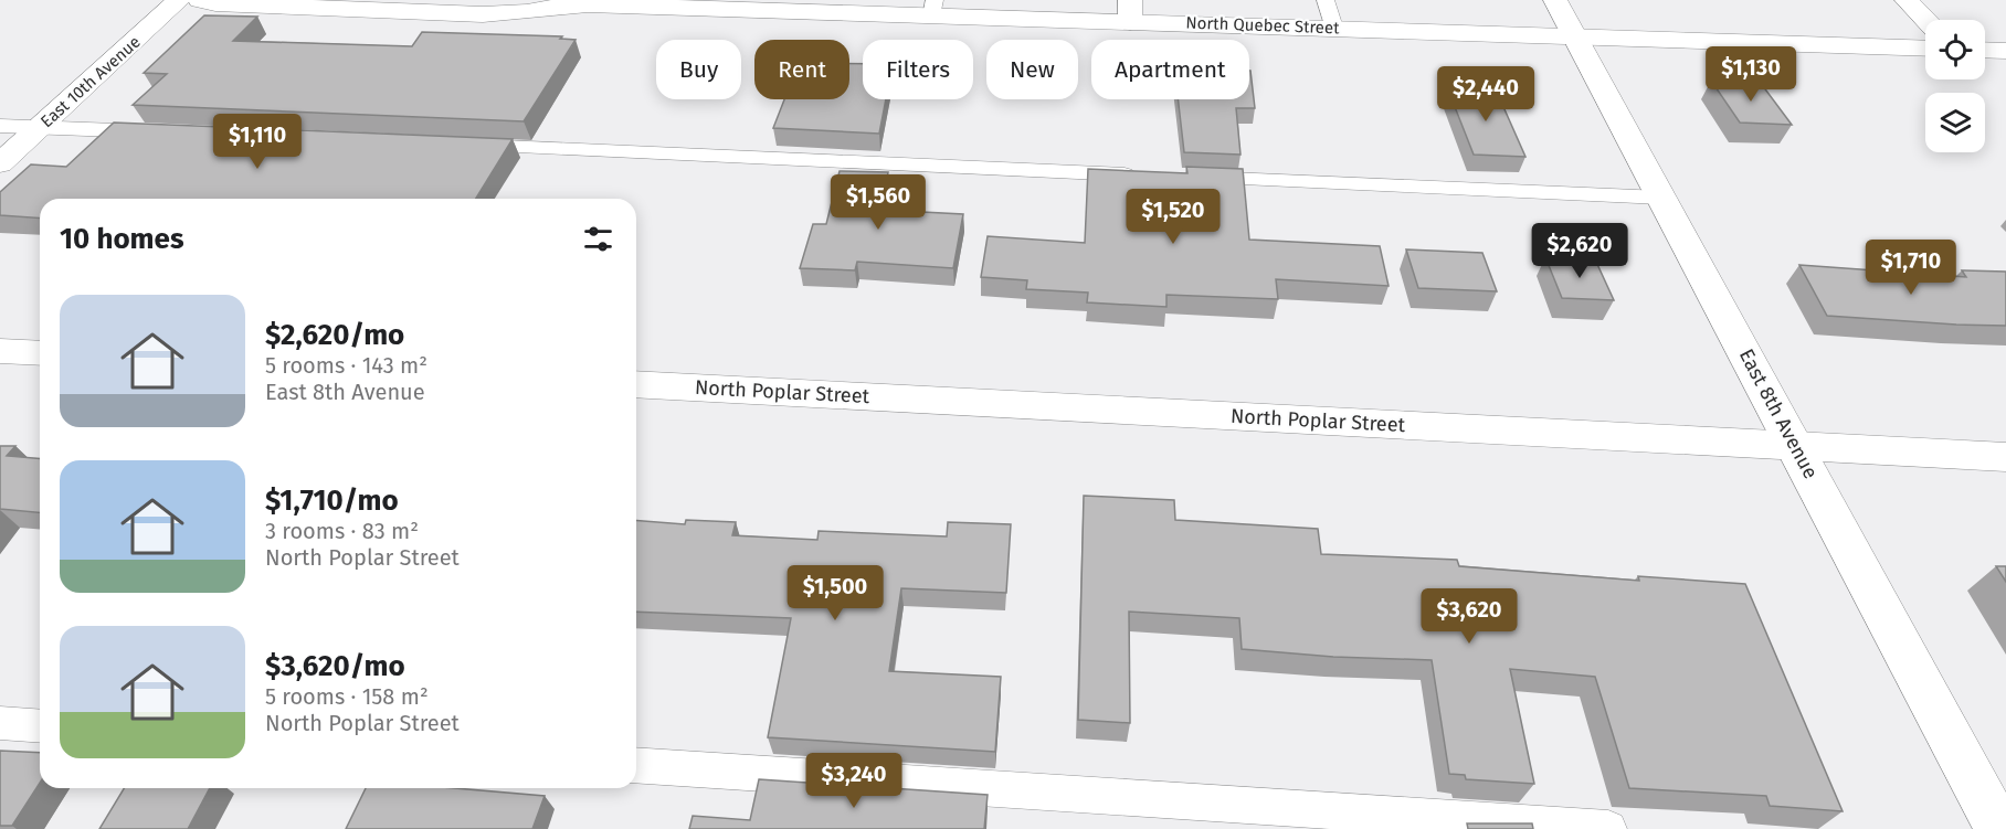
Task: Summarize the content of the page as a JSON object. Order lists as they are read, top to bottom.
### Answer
{
  "streets": {
    "street": [
      "North Quebec Street",
      "East 10th Avenue",
      "North Poplar Street",
      "East 8th Avenue"
    ]
  },
  "crossings": [
    ["North Quebec Street", "East 8th Avenue"],
    ["North Poplar Street", "East 8th Avenue"]
  ],
  "page": {
    "chip": [
      "Buy",
      "Rent",
      "Filters",
      "New",
      "Apartment"
    ],
    "price": [
      "$1,130",
      "$2,440",
      "$1,110",
      "$1,560",
      "$1,520",
      "$2,620",
      "$1,710",
      "$1,500",
      "$3,620",
      "$3,240"
    ],
    "heading": "10 homes",
    "list": [
      {
        "name": "$2,620/mo",
        "note": "5 rooms · 143 m² · East 8th Avenue"
      },
      {
        "name": "$1,710/mo",
        "note": "3 rooms · 83 m² · North Poplar Street"
      },
      {
        "name": "$3,620/mo",
        "note": "5 rooms · 158 m² · North Poplar Street"
      }
    ]
  }
}
